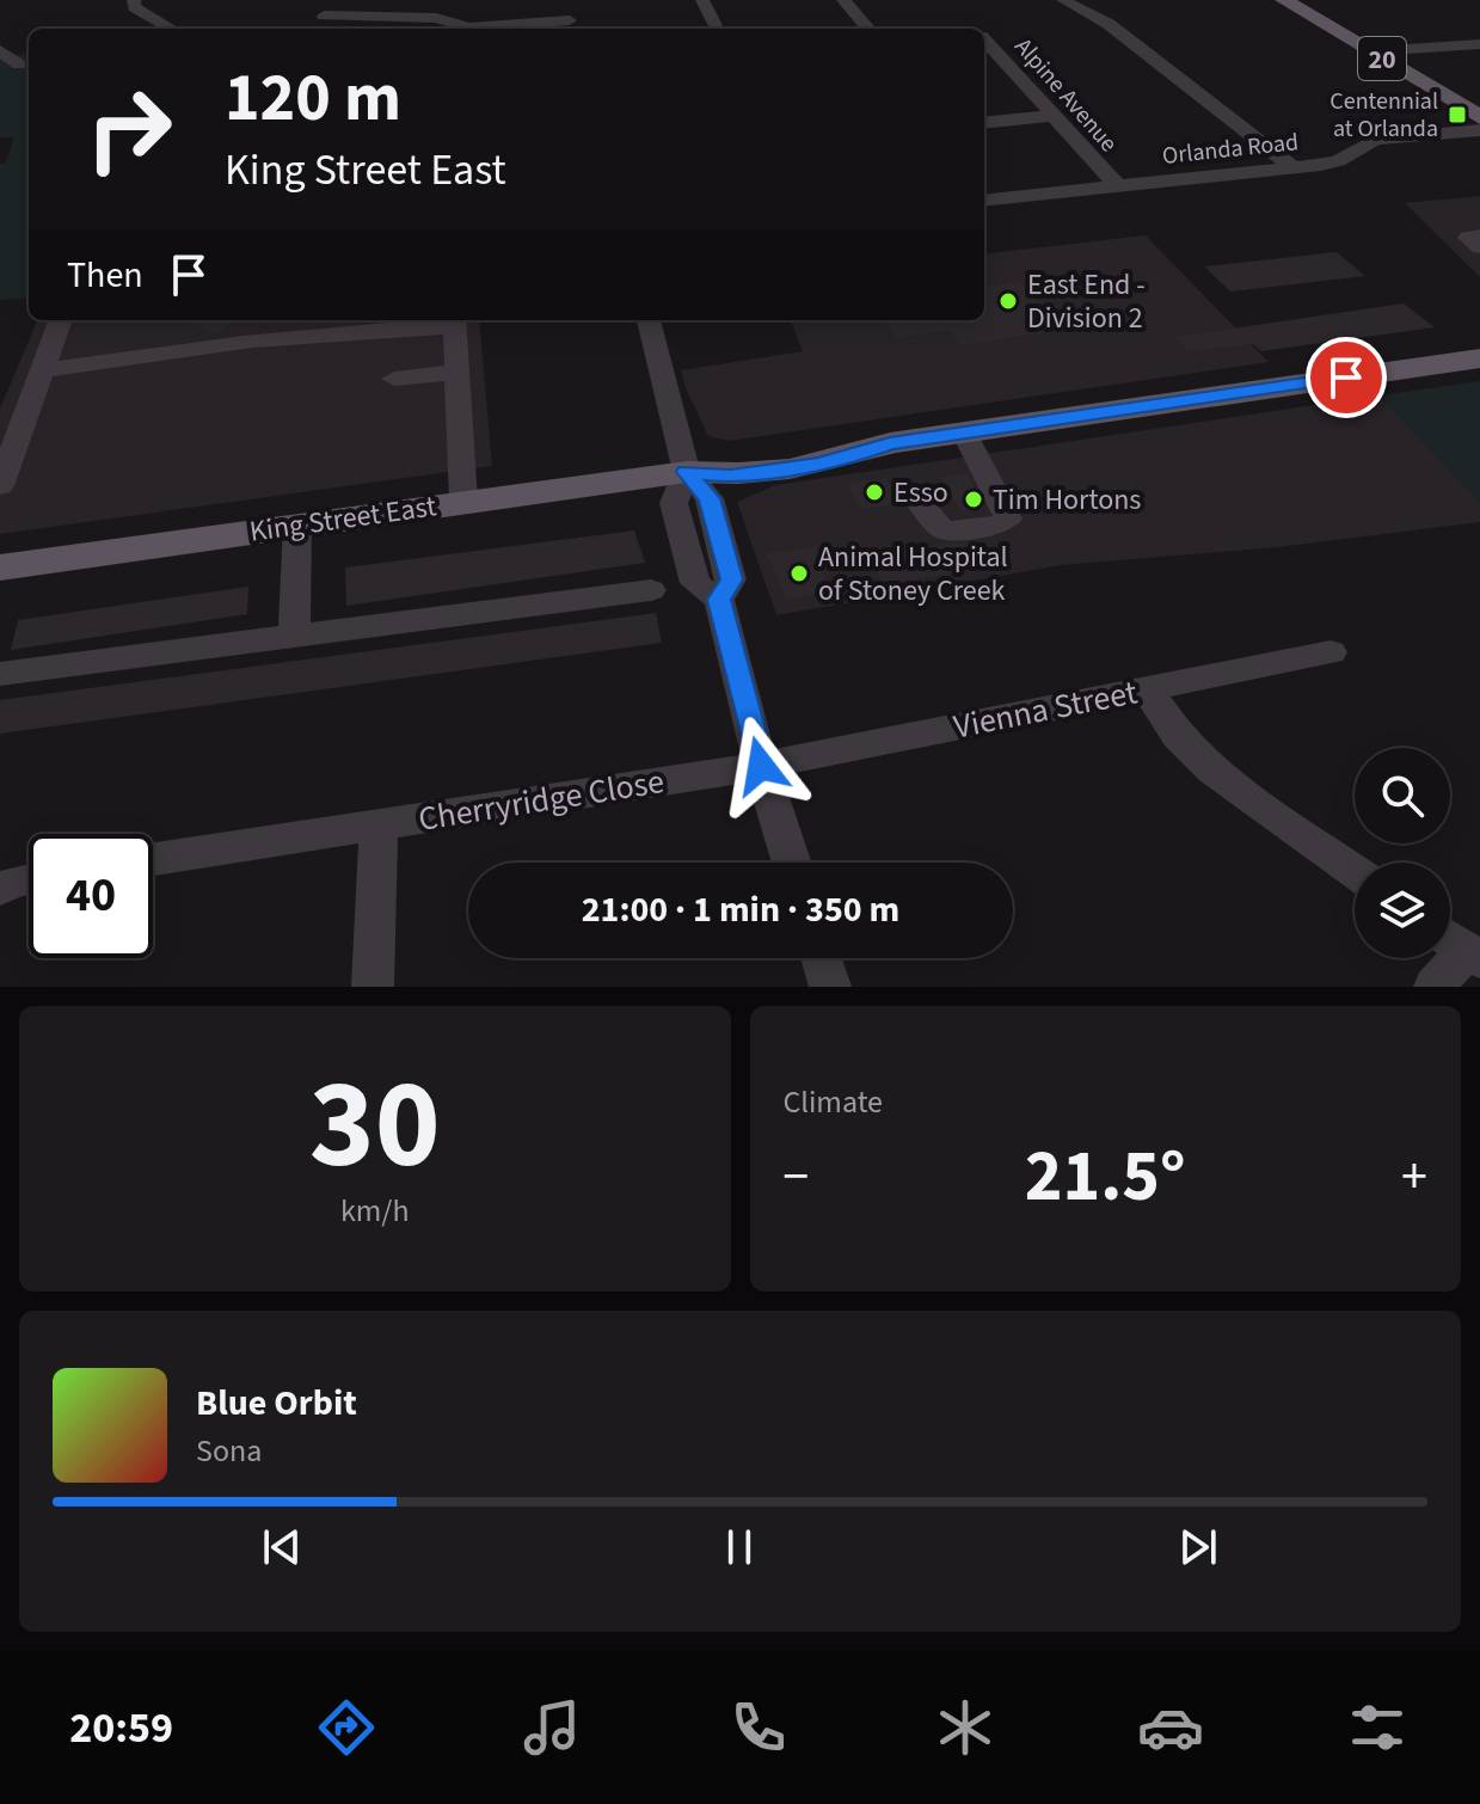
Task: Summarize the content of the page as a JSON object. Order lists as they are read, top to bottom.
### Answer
{
  "streets": {
    "main road": ["20", "King Street East"],
    "street": [
      "Alpine Avenue",
      "Orlanda Road",
      "Vienna Street",
      "Cherryridge Close"
    ]
  },
  "crossings": [
    ["Alpine Avenue", "Orlanda Road"],
    ["Vienna Street", "Cherryridge Close"]
  ],
  "places": {
    "transit": ["Centennial at Orlanda"],
    "other": [
      "East End - Division 2",
      "Esso",
      "Tim Hortons",
      "Animal Hospital of Stoney Creek"
    ]
  },
  "page": {
    "turn": ["120 m", "King Street East"],
    "then": "Then",
    "limit": "40",
    "trip": "21:00 · 1 min · 350 m",
    "tile": [
      ["30", "km/h"],
      "Climate"
    ],
    "heat": ["−", "21.5°", "+"],
    "song": ["Blue Orbit", "Sona"],
    "tabs": "20:59"
  }
}
